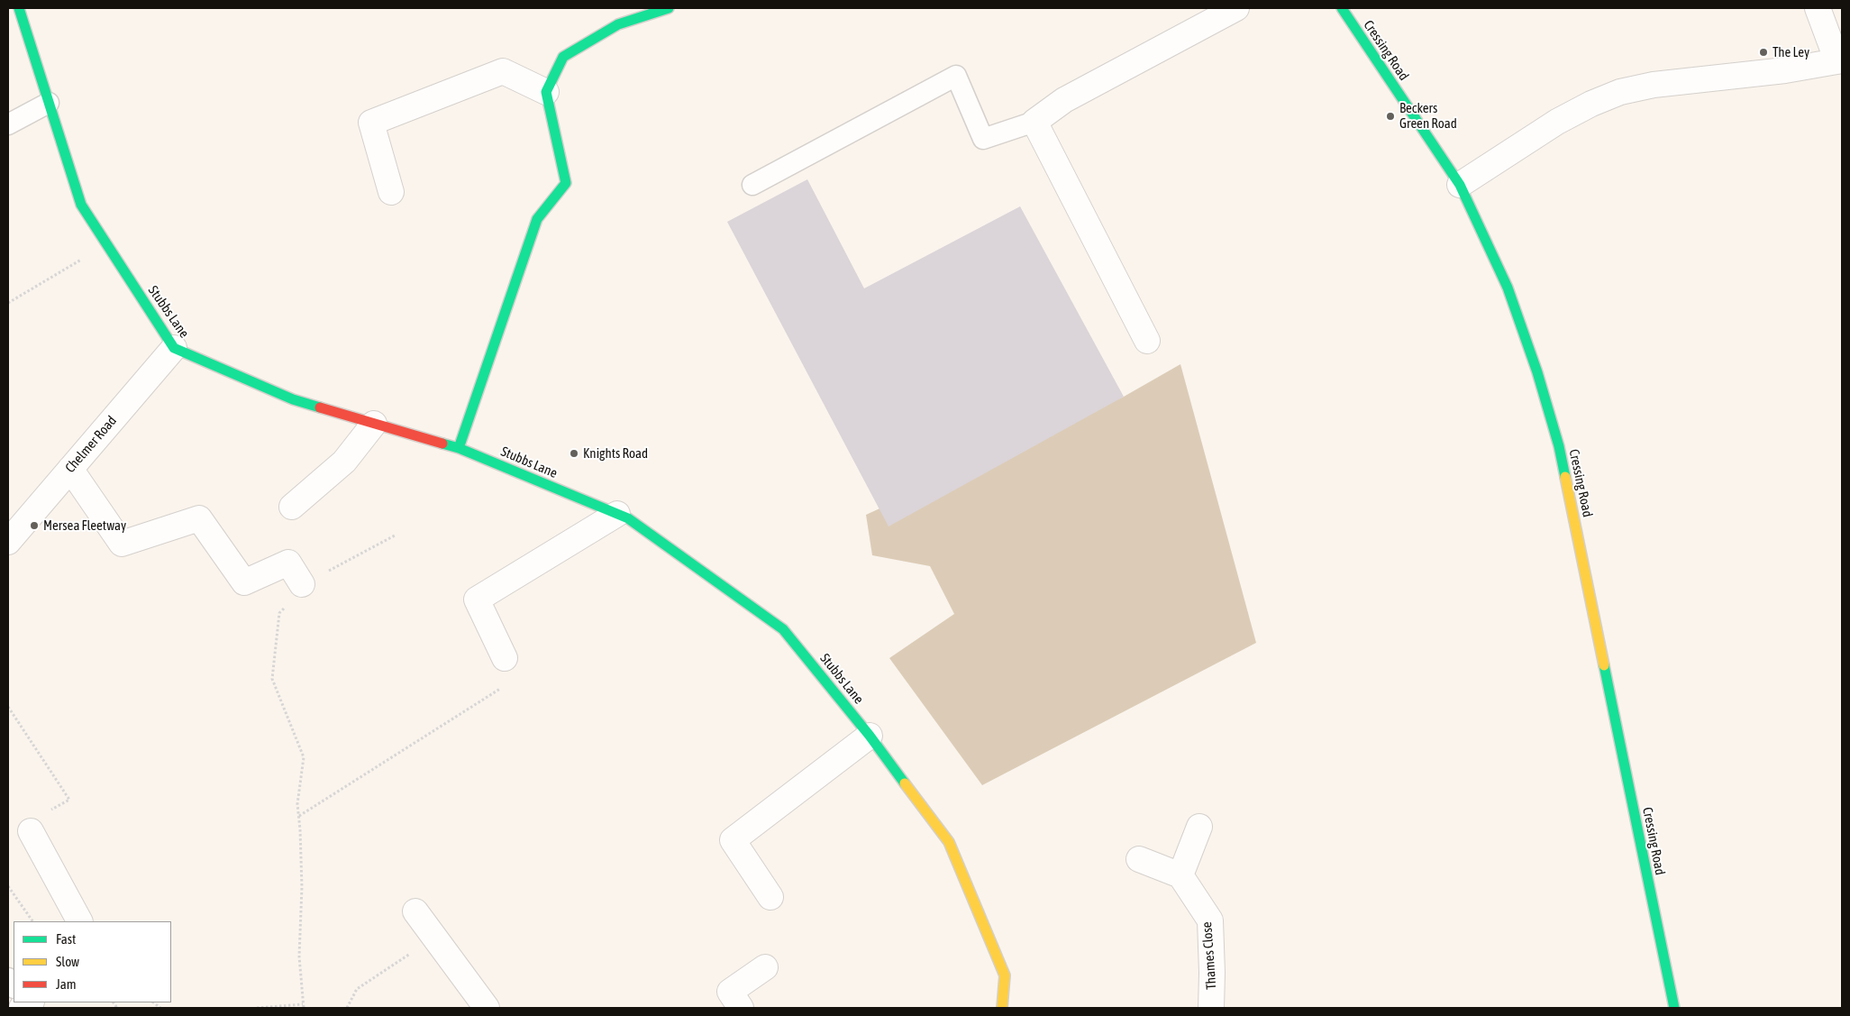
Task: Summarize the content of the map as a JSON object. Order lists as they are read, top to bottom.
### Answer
{
  "streets": {
    "street": [
      "Cressing Road",
      "Stubbs Lane",
      "Chelmer Road",
      "Thames Close"
    ]
  },
  "crossings": [
    ["Stubbs Lane", "Chelmer Road"]
  ],
  "places": [
    "The Ley",
    "Beckers Green Road",
    "Knights Road",
    "Mersea Fleetway"
  ],
  "legend": ["Fast", "Slow", "Jam"]
}
